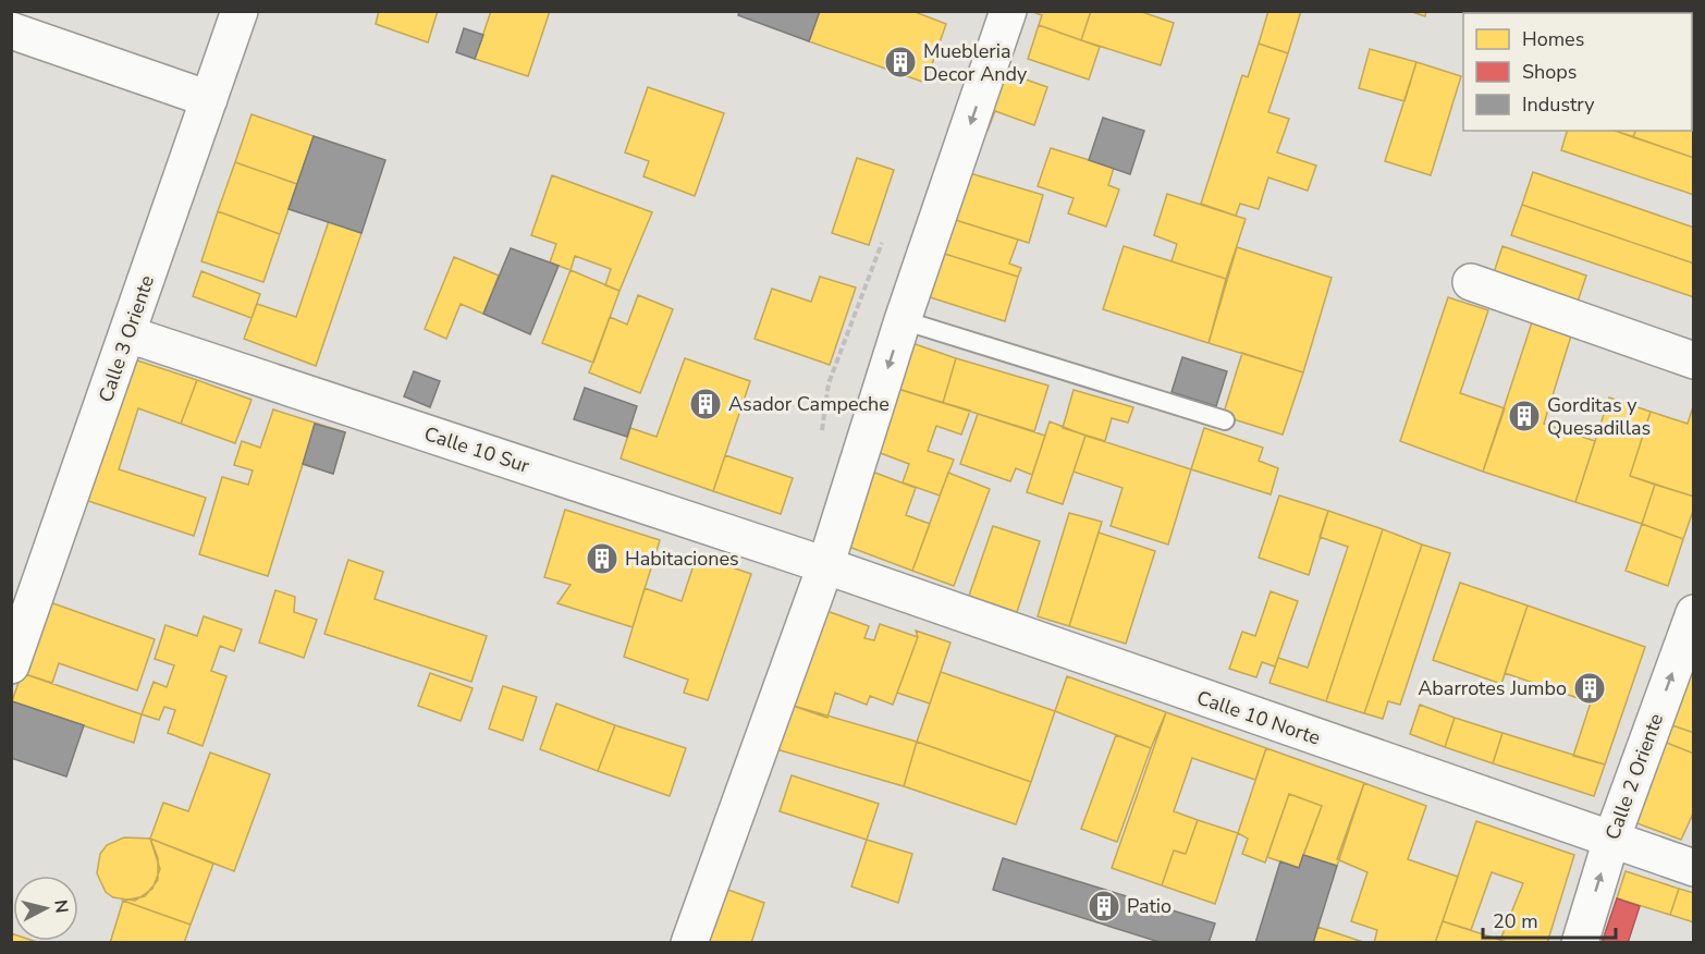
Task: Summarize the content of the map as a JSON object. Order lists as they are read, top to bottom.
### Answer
{
  "streets": {
    "street": [
      "Calle 3 Oriente",
      "Calle 10 Sur",
      "Calle 10 Norte",
      "Calle 2 Oriente"
    ]
  },
  "crossings": [
    ["Calle 3 Oriente", "Calle 10 Sur"],
    ["Calle 10 Sur", "Calle 10 Norte"],
    ["Calle 10 Norte", "Calle 2 Oriente"]
  ],
  "one_way": ["Calle 2 Oriente"],
  "places": {
    "building": [
      "Muebleria Decor Andy",
      "Asador Campeche",
      "Gorditas y Quesadillas",
      "Habitaciones",
      "Abarrotes Jumbo",
      "Patio"
    ]
  },
  "legend": ["Homes", "Shops", "Industry"],
  "scale_bar": "20 m",
  "north": "right"
}
